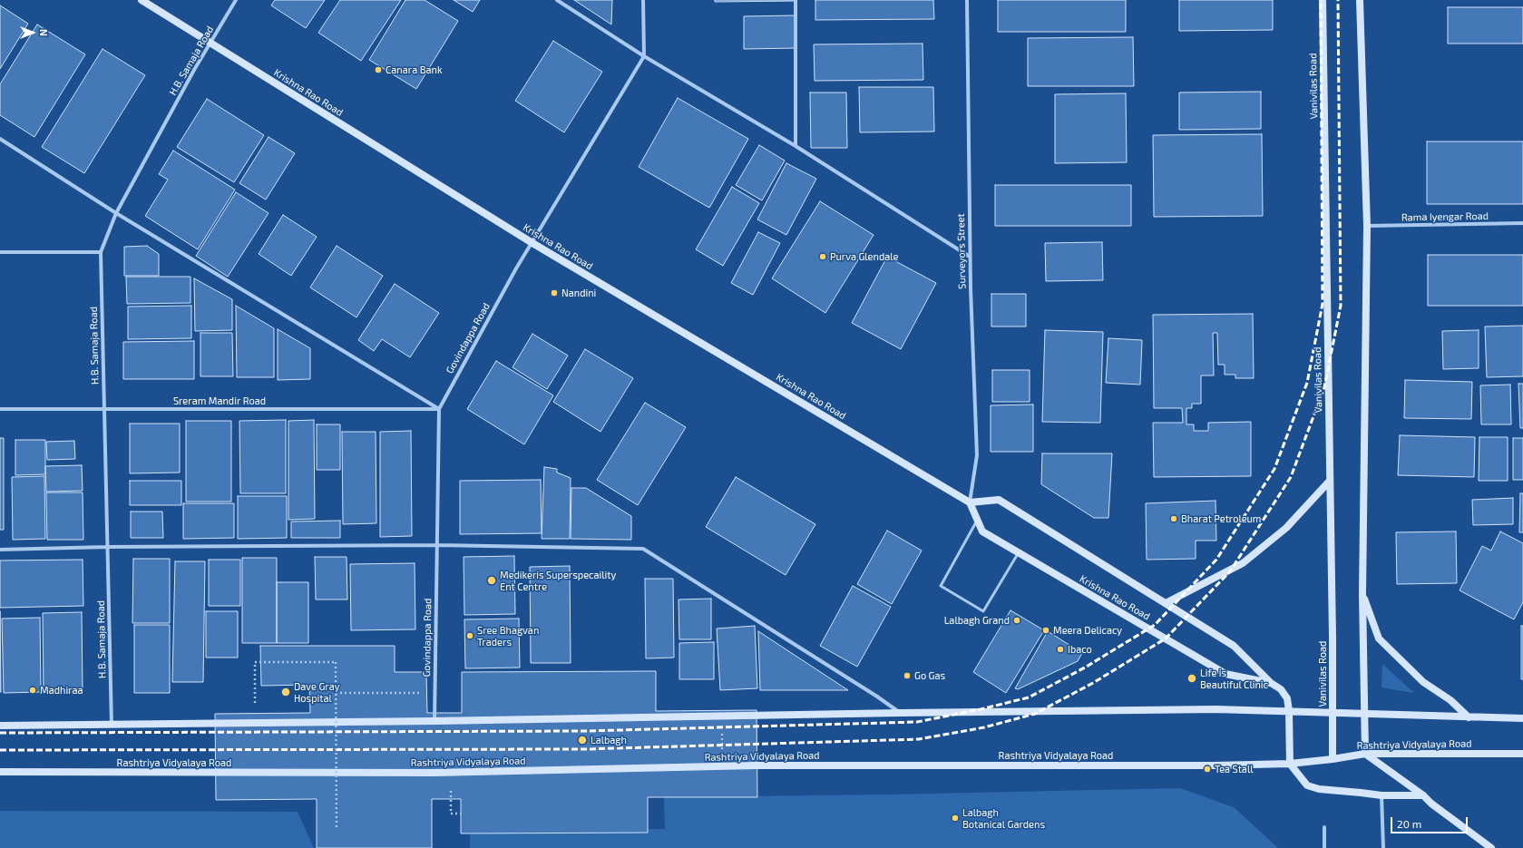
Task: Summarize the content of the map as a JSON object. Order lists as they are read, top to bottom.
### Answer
{
  "streets": {
    "main road": ["Vanivilas Road", "Krishna Rao Road", "Rashtriya Vidyalaya Road"],
    "street": [
      "H.B. Samaja Road",
      "Rama Iyengar Road",
      "Surveyors Street",
      "Govindappa Road",
      "Sreram Mandir Road"
    ]
  },
  "crossings": [
    ["H.B. Samaja Road", "Krishna Rao Road"],
    ["H.B. Samaja Road", "Sreram Mandir Road"],
    ["Vanivilas Road", "Rashtriya Vidyalaya Road"],
    ["Krishna Rao Road", "Surveyors Street"],
    ["Krishna Rao Road", "Govindappa Road"],
    ["Krishna Rao Road", "Rashtriya Vidyalaya Road"],
    ["Govindappa Road", "Sreram Mandir Road"]
  ],
  "places": [
    "Canara Bank",
    "Purva Glendale",
    "Nandini",
    "Bharat Petroleum",
    "Medikeris Superspecaility Ent Centre",
    "Lalbagh Grand",
    "Meera Delicacy",
    "Sree Bhagvan Traders",
    "Ibaco",
    "Go Gas",
    "Life is Beautiful Clinic",
    "Madhiraa",
    "Dave Gray Hospital",
    "Lalbagh",
    "Tea Stall",
    "Lalbagh Botanical Gardens"
  ],
  "scale_bar": "20 m",
  "north": "right"
}
